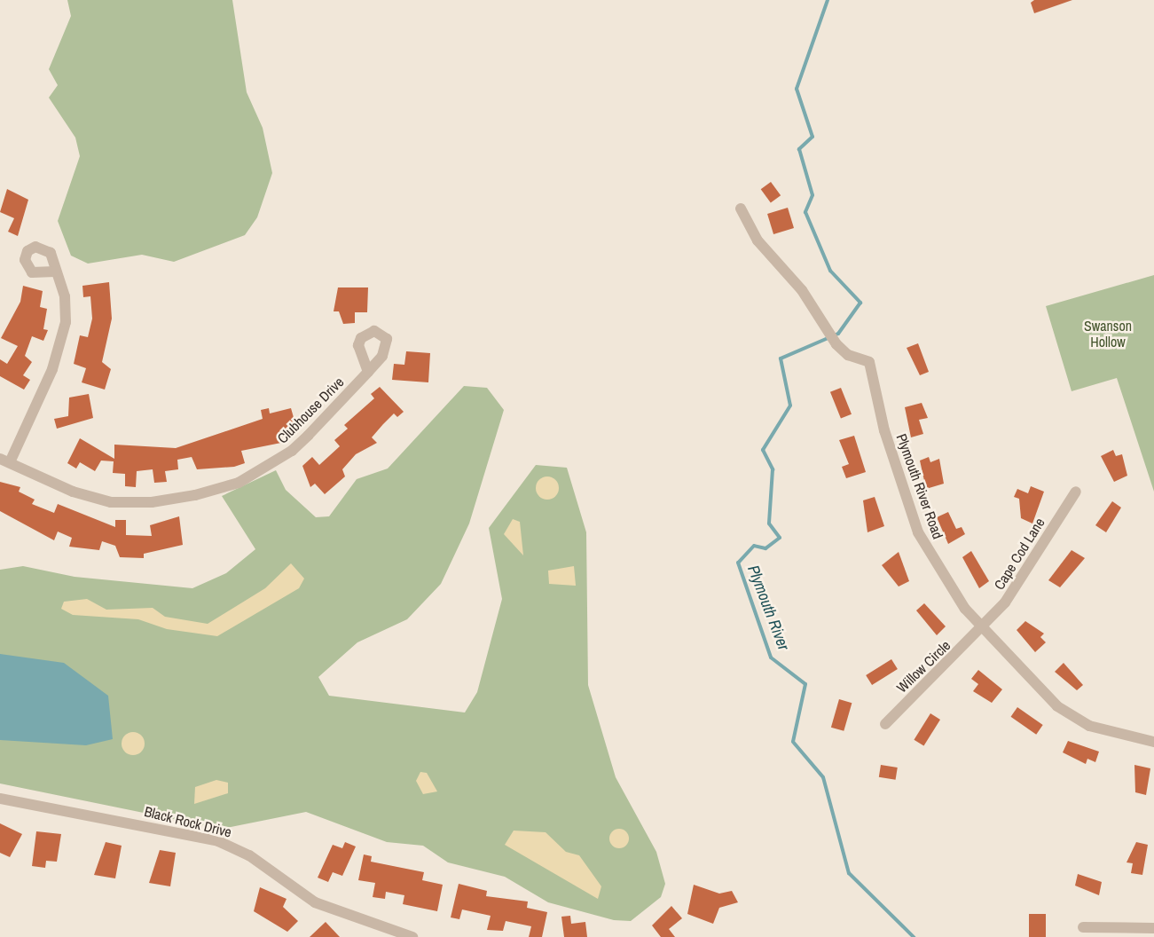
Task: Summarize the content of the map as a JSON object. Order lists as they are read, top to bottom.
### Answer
{
  "streets": {
    "street": [
      "Clubhouse Drive",
      "Plymouth River Road",
      "Cape Cod Lane",
      "Willow Circle",
      "Black Rock Drive"
    ]
  },
  "crossings": [
    ["Plymouth River Road", "Cape Cod Lane"],
    ["Plymouth River Road", "Willow Circle"],
    ["Cape Cod Lane", "Willow Circle"]
  ],
  "water": ["Plymouth River"],
  "parks": ["Swanson Hollow"]
}
